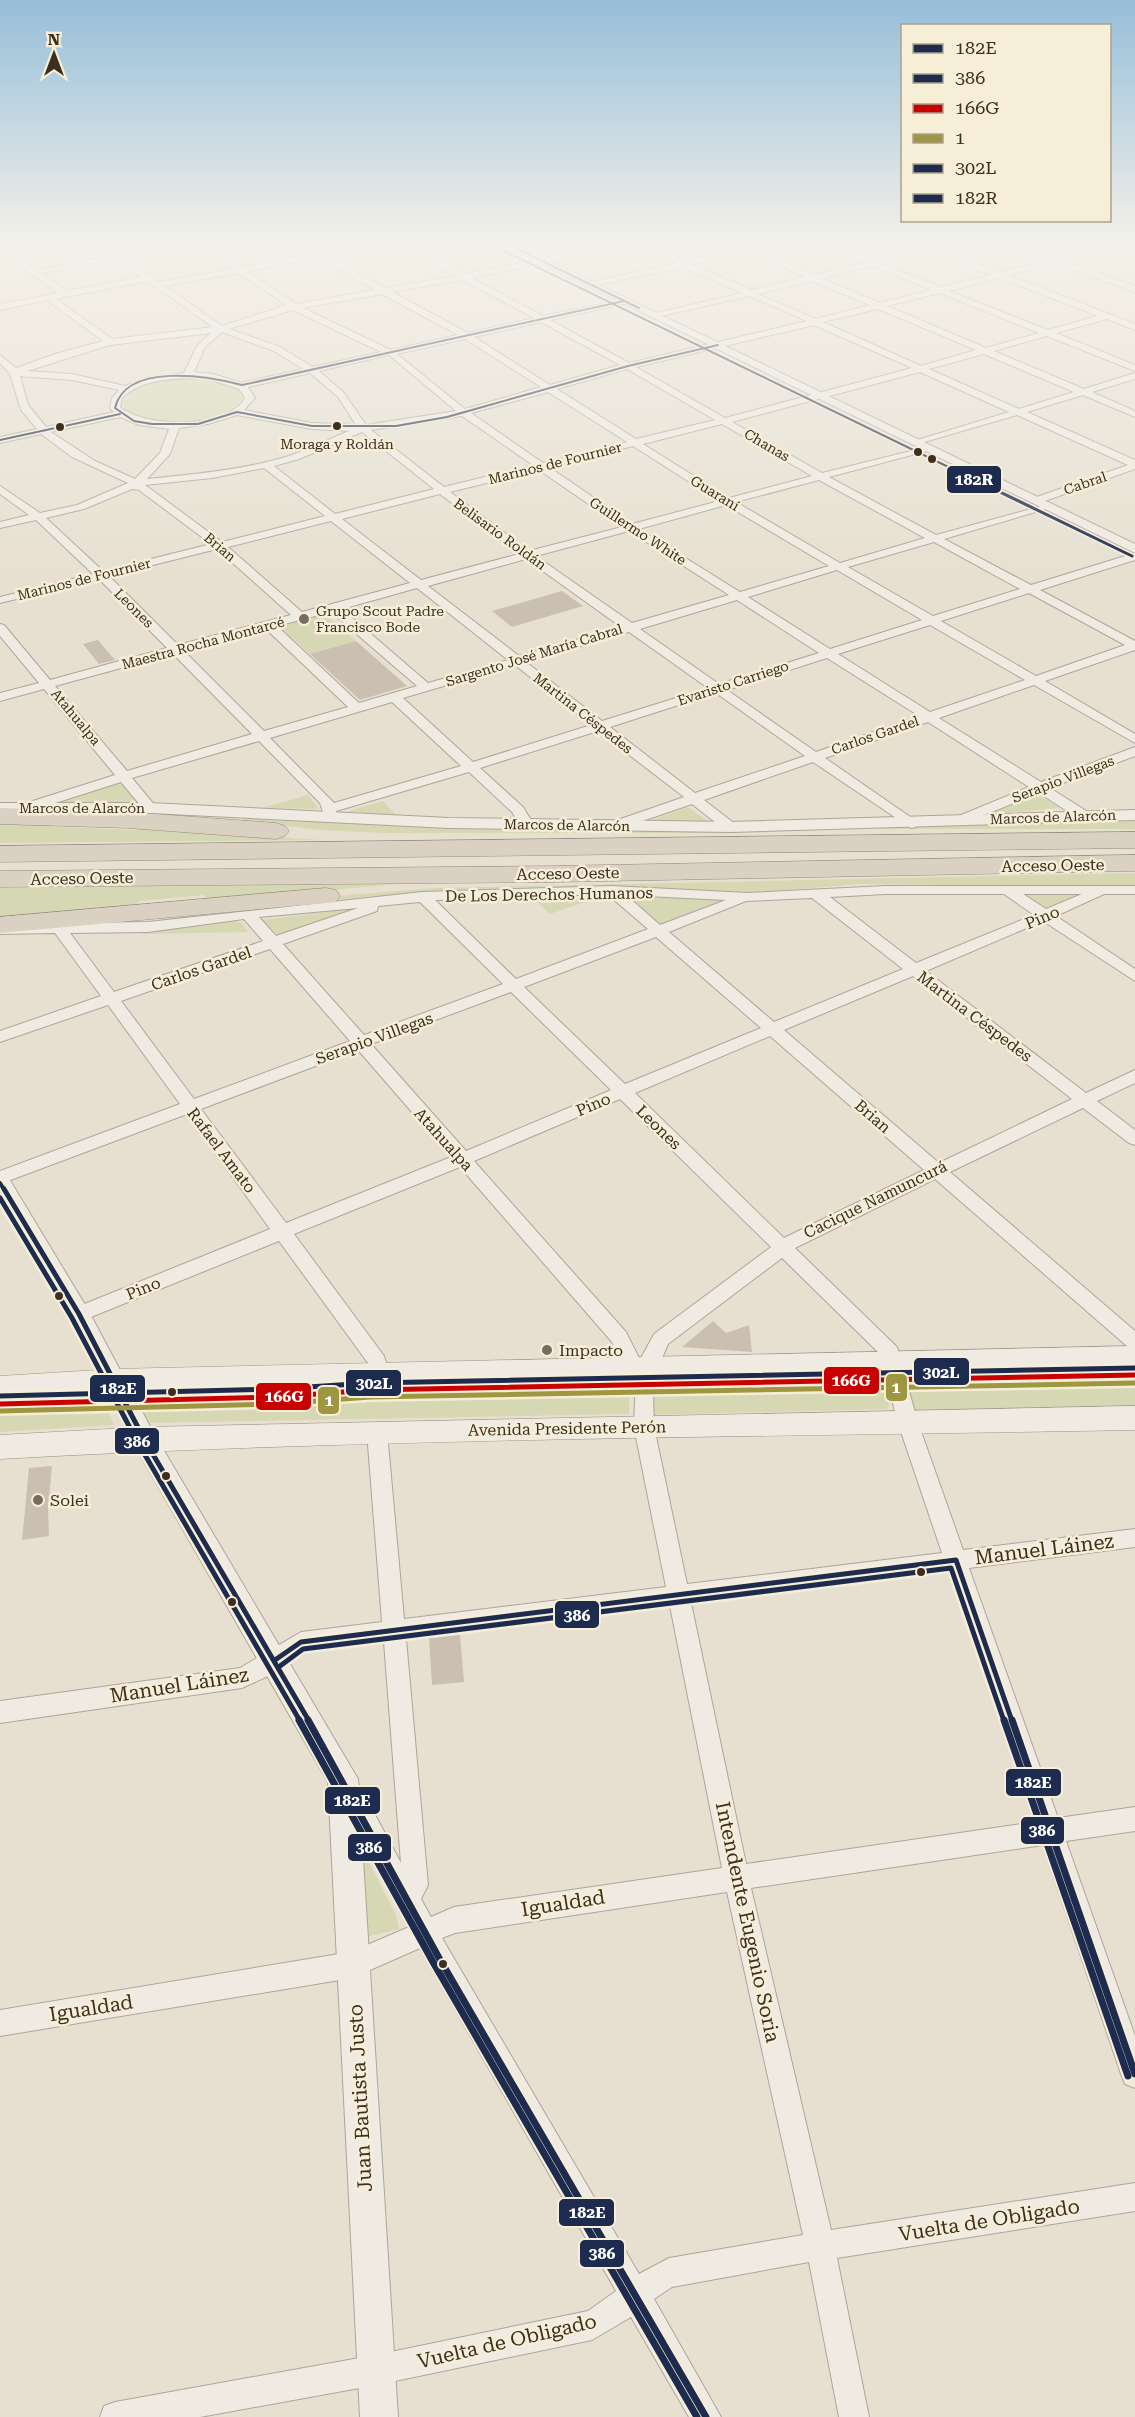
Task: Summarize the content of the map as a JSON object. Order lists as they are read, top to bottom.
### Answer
{
  "streets": {
    "highway": ["Acceso Oeste"],
    "main road": ["Avenida Presidente Perón"],
    "street": [
      "Chanas",
      "Marinos de Fournier",
      "Cabral",
      "Guaraní",
      "Guillermo White",
      "Belisario Roldán",
      "Brian",
      "Leones",
      "Maestra Rocha Montarcé",
      "Sargento José María Cabral",
      "Evaristo Carriego",
      "Martina Céspedes",
      "Atahualpa",
      "Carlos Gardel",
      "Serapio Villegas",
      "Marcos de Alarcón",
      "De Los Derechos Humanos",
      "Pino",
      "Rafael Amato",
      "Cacique Namuncurá",
      "Manuel Láinez",
      "Igualdad",
      "Intendente Eugenio Soria",
      "Juan Bautista Justo",
      "Vuelta de Obligado"
    ]
  },
  "crossings": [
    ["Chanas", "Marinos de Fournier"],
    ["Chanas", "Maestra Rocha Montarcé"],
    ["Chanas", "Sargento José María Cabral"],
    ["Chanas", "Evaristo Carriego"],
    ["Chanas", "Carlos Gardel"],
    ["Marinos de Fournier", "Guaraní"],
    ["Marinos de Fournier", "Guillermo White"],
    ["Marinos de Fournier", "Belisario Roldán"],
    ["Marinos de Fournier", "Brian"],
    ["Marinos de Fournier", "Leones"],
    ["Marinos de Fournier", "Martina Céspedes"],
    ["Cabral", "Sargento José María Cabral"],
    ["Guaraní", "Maestra Rocha Montarcé"],
    ["Guaraní", "Sargento José María Cabral"],
    ["Guaraní", "Evaristo Carriego"],
    ["Guaraní", "Carlos Gardel"],
    ["Guillermo White", "Maestra Rocha Montarcé"],
    ["Guillermo White", "Sargento José María Cabral"],
    ["Guillermo White", "Evaristo Carriego"],
    ["Guillermo White", "Carlos Gardel"],
    ["Guillermo White", "Serapio Villegas"],
    ["Guillermo White", "Marcos de Alarcón"],
    ["Belisario Roldán", "Maestra Rocha Montarcé"],
    ["Belisario Roldán", "Sargento José María Cabral"],
    ["Belisario Roldán", "Evaristo Carriego"],
    ["Belisario Roldán", "Carlos Gardel"],
    ["Belisario Roldán", "Marcos de Alarcón"],
    ["Brian", "Maestra Rocha Montarcé"],
    ["Brian", "Serapio Villegas"],
    ["Brian", "De Los Derechos Humanos"],
    ["Brian", "Pino"],
    ["Brian", "Cacique Namuncurá"],
    ["Leones", "Maestra Rocha Montarcé"],
    ["Leones", "Sargento José María Cabral"],
    ["Leones", "Evaristo Carriego"],
    ["Leones", "Serapio Villegas"],
    ["Leones", "Marcos de Alarcón"],
    ["Leones", "De Los Derechos Humanos"],
    ["Leones", "Pino"],
    ["Leones", "Cacique Namuncurá"],
    ["Maestra Rocha Montarcé", "Martina Céspedes"],
    ["Maestra Rocha Montarcé", "Atahualpa"],
    ["Sargento José María Cabral", "Martina Céspedes"],
    ["Sargento José María Cabral", "Atahualpa"],
    ["Sargento José María Cabral", "Marcos de Alarcón"],
    ["Evaristo Carriego", "Martina Céspedes"],
    ["Evaristo Carriego", "Marcos de Alarcón"],
    ["Martina Céspedes", "Carlos Gardel"],
    ["Martina Céspedes", "Marcos de Alarcón"],
    ["Martina Céspedes", "De Los Derechos Humanos"],
    ["Martina Céspedes", "Pino"],
    ["Martina Céspedes", "Cacique Namuncurá"],
    ["Atahualpa", "Carlos Gardel"],
    ["Atahualpa", "Serapio Villegas"],
    ["Atahualpa", "Marcos de Alarcón"],
    ["Atahualpa", "De Los Derechos Humanos"],
    ["Atahualpa", "Pino"],
    ["Atahualpa", "Cacique Namuncurá"],
    ["Carlos Gardel", "Marcos de Alarcón"],
    ["Carlos Gardel", "De Los Derechos Humanos"],
    ["Carlos Gardel", "Rafael Amato"],
    ["Serapio Villegas", "Marcos de Alarcón"],
    ["Serapio Villegas", "De Los Derechos Humanos"],
    ["Serapio Villegas", "Rafael Amato"],
    ["De Los Derechos Humanos", "Pino"],
    ["De Los Derechos Humanos", "Rafael Amato"],
    ["Pino", "Rafael Amato"],
    ["Cacique Namuncurá", "Avenida Presidente Perón"],
    ["Cacique Namuncurá", "Intendente Eugenio Soria"],
    ["Avenida Presidente Perón", "Intendente Eugenio Soria"],
    ["Manuel Láinez", "Intendente Eugenio Soria"],
    ["Igualdad", "Intendente Eugenio Soria"],
    ["Igualdad", "Juan Bautista Justo"],
    ["Intendente Eugenio Soria", "Vuelta de Obligado"],
    ["Juan Bautista Justo", "Vuelta de Obligado"]
  ],
  "places": [
    "Moraga y Roldán",
    "Grupo Scout Padre Francisco Bode",
    "Impacto",
    "Solei"
  ],
  "lines": [
    "transit line 182E",
    "transit line 182R",
    "transit line 386",
    "transit line 302L",
    "transit line 166G",
    "transit line 1"
  ],
  "legend": [
    "182E",
    "386",
    "166G",
    "1",
    "302L",
    "182R"
  ],
  "north": "top"
}
